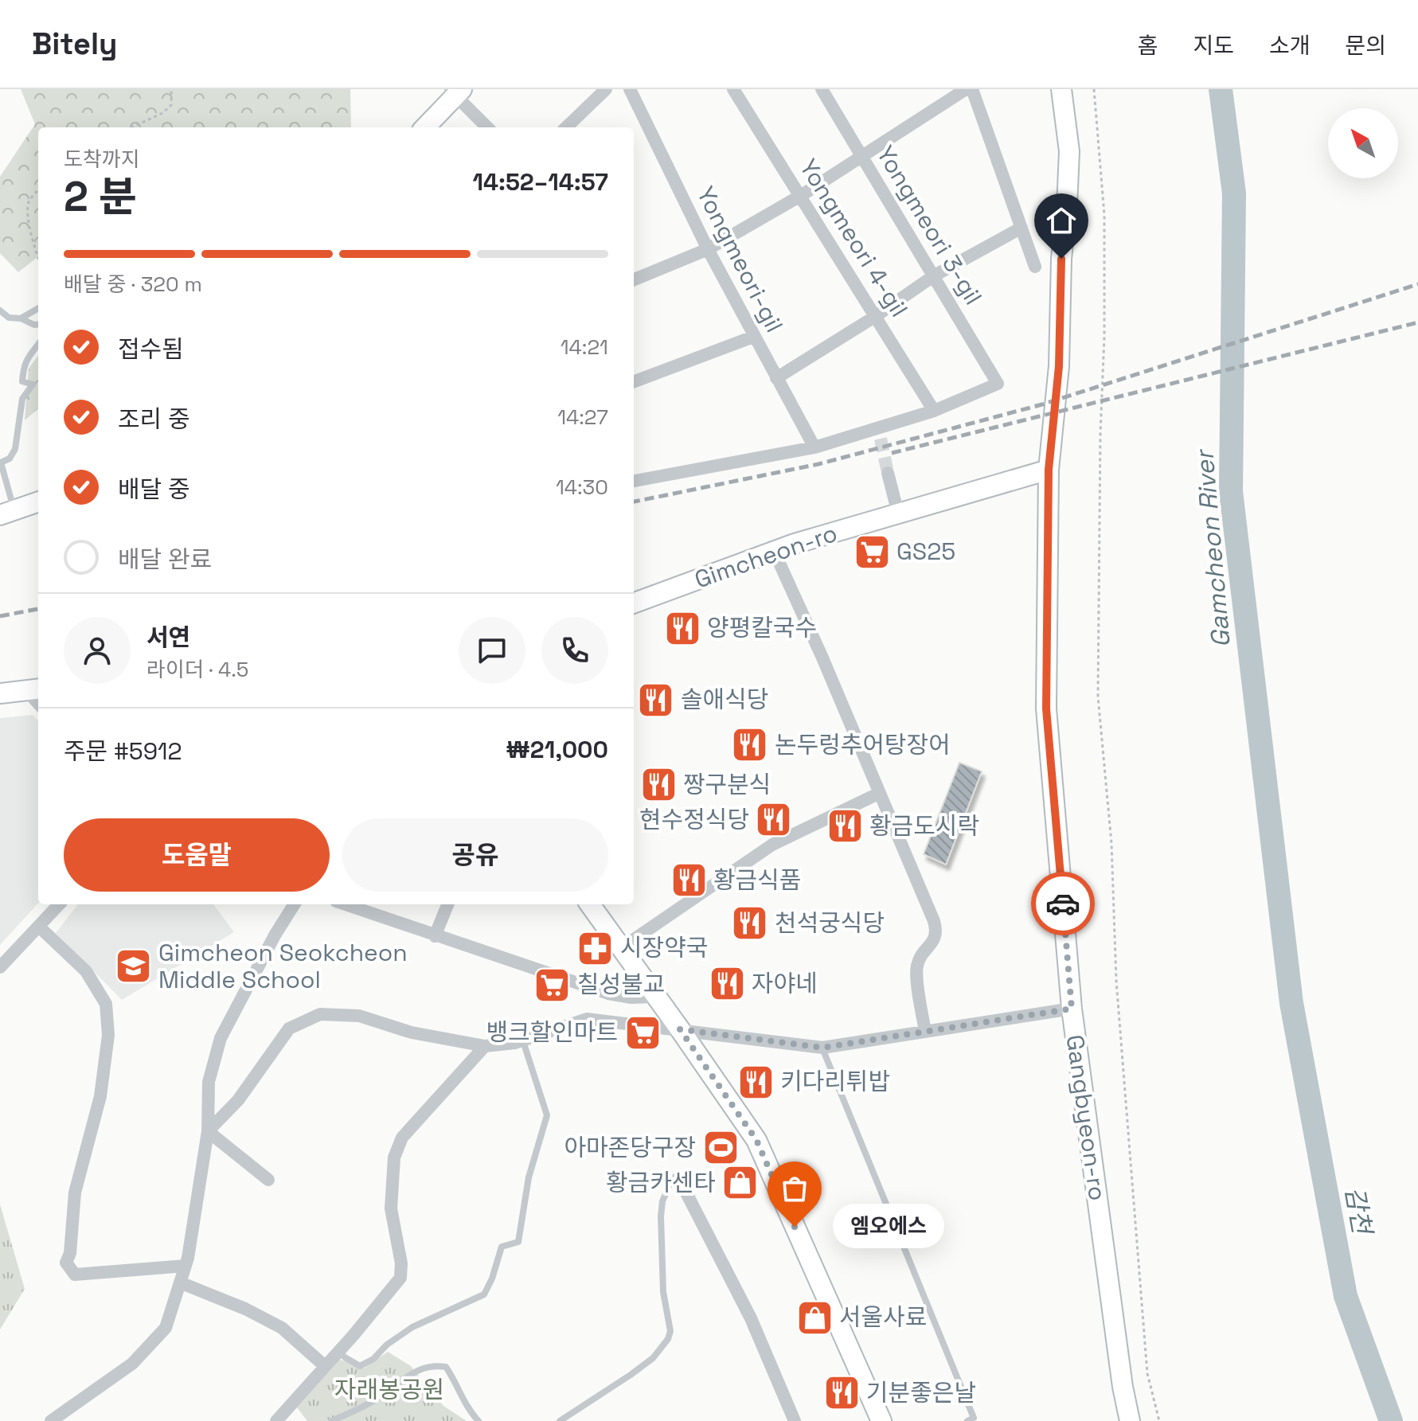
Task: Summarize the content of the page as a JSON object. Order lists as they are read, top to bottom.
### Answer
{
  "streets": {
    "street": [
      "Yongmeori 3-gil",
      "Yongmeori 4-gil",
      "Yongmeori-gil",
      "Gimcheon-ro",
      "Gangbyeon-ro"
    ]
  },
  "crossings": [
    ["Yongmeori 3-gil", "Yongmeori 4-gil"],
    ["Gimcheon-ro", "Gangbyeon-ro"]
  ],
  "water": ["Gamcheon River", "감천"],
  "parks": ["자래봉공원"],
  "places": {
    "supermarket": ["GS25", "칠성불교", "뱅크할인마트"],
    "restaurant": [
      "양평칼국수",
      "솔애식당",
      "논두렁추어탕장어",
      "짱구분식",
      "현수정식당",
      "황금도시락",
      "황금식품",
      "천석궁식당",
      "자야네",
      "키다리튀밥",
      "기분좋은날"
    ],
    "pharmacy": ["시장약국"],
    "school or university": ["Gimcheon Seokcheon Middle School"],
    "sports": ["아마존당구장"],
    "shop": ["황금카센타", "서울사료"],
    "other": ["엠오에스"]
  },
  "north": "top left",
  "page": {
    "header": "Bitely",
    "nav": [
      "홈",
      "지도",
      "소개",
      "문의"
    ],
    "heading": ["2 분", "도착까지", "14:52–14:57"],
    "panel": [
      "서연",
      "라이더 · 4.5",
      "주문 #5912",
      "₩21,000"
    ],
    "bar": "배달 중 · 320 m",
    "list": [
      ["접수됨", "14:21"],
      ["조리 중", "14:27"],
      ["배달 중", "14:30"],
      "배달 완료"
    ],
    "buttons": ["도움말", "공유"],
    "bubble": "엠오에스"
  }
}
